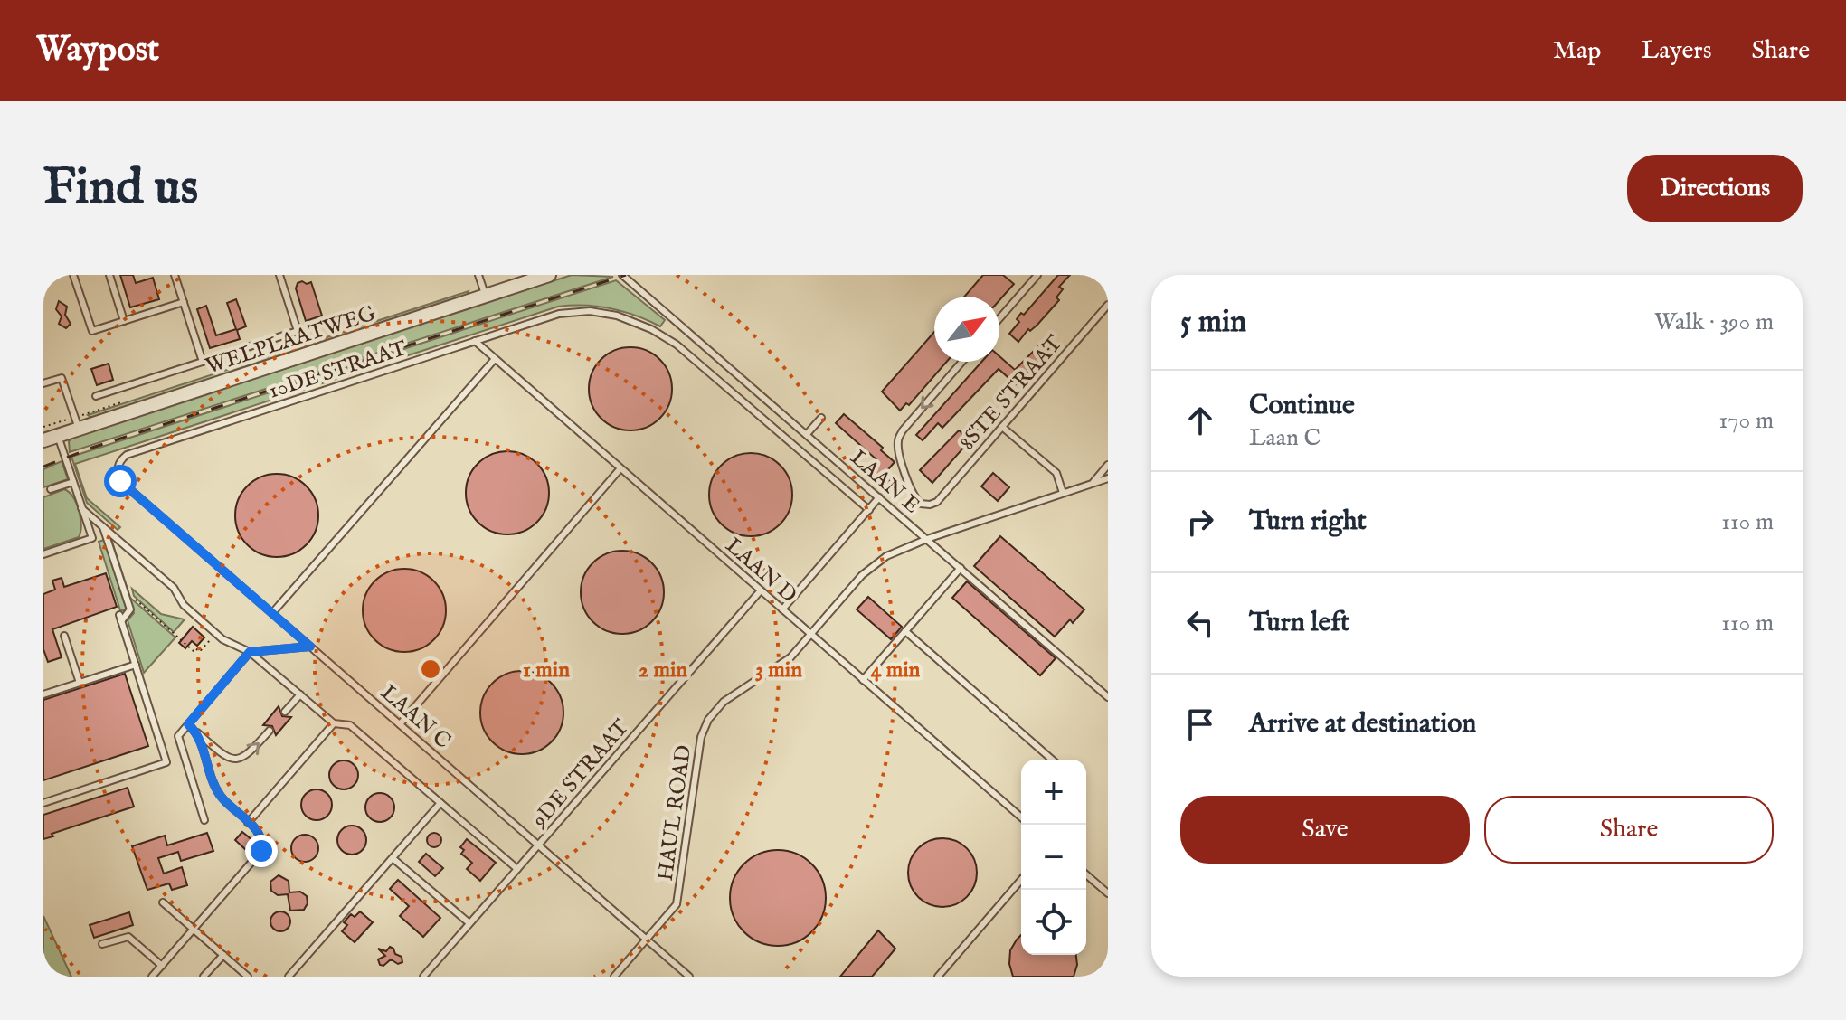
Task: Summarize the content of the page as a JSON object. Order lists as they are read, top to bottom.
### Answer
{
  "streets": {
    "street": ["WELPLAATWEG"],
    "lane": [
      "10DE STRAAT",
      "8STE STRAAT",
      "LAAN E",
      "LAAN D",
      "LAAN C",
      "9DE STRAAT",
      "HAUL ROAD"
    ]
  },
  "crossings": [
    ["10DE STRAAT", "LAAN D"],
    ["10DE STRAAT", "LAAN C"],
    ["LAAN E", "HAUL ROAD"],
    ["LAAN D", "9DE STRAAT"],
    ["LAAN D", "HAUL ROAD"],
    ["LAAN C", "9DE STRAAT"],
    ["LAAN C", "HAUL ROAD"]
  ],
  "north": "top right",
  "page": {
    "header": "Waypost",
    "nav": ["Map", "Layers", "Share"],
    "buttons": [
      "Directions",
      ["Save", "Share"]
    ],
    "title": "Find us",
    "heading": ["5 min", "Walk · 390 m"],
    "list": [
      ["Continue", "Laan C", "170 m"],
      ["Turn right", "110 m"],
      ["Turn left", "110 m"],
      "Arrive at destination"
    ],
    "map_buttons": ["+", "−"]
  },
  "rings": [
    "1 min",
    "2 min",
    "3 min",
    "4 min"
  ]
}
